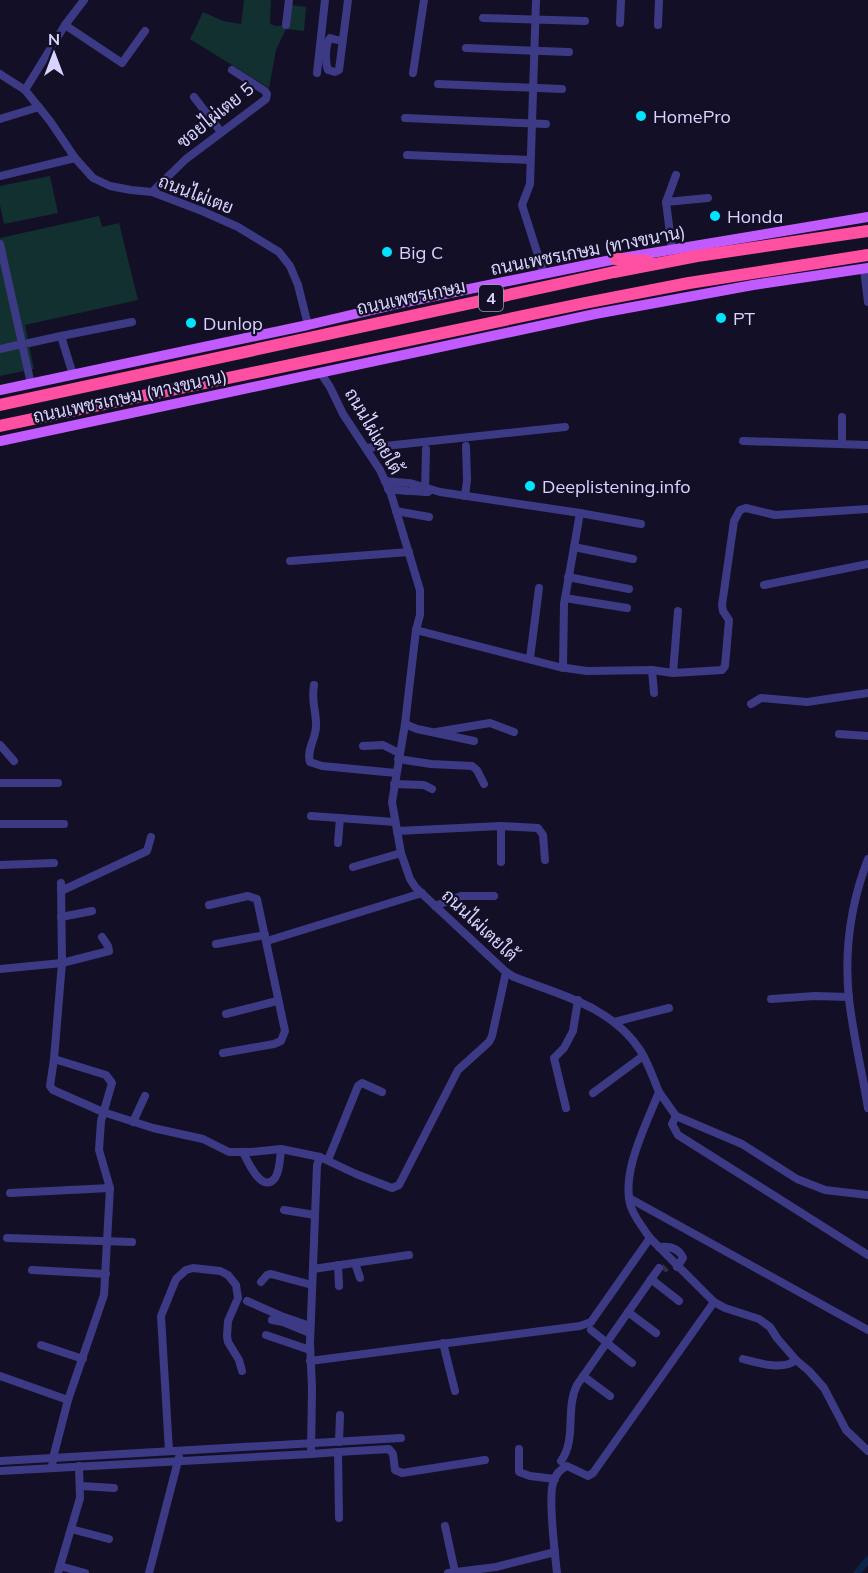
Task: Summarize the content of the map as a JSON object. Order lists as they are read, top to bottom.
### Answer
{
  "streets": {
    "highway": ["ถนนเพชรเกษม", "4"],
    "main road": ["ถนนเพชรเกษม (ทางขนาน)"],
    "street": ["ซอยไผ่เตย 5", "ถนนไผ่เตย", "ถนนไผ่เตยใต้"]
  },
  "crossings": [
    ["ซอยไผ่เตย 5", "ถนนไผ่เตย"],
    ["ถนนไผ่เตย", "ถนนเพชรเกษม (ทางขนาน)"],
    ["ถนนเพชรเกษม (ทางขนาน)", "ถนนไผ่เตยใต้"]
  ],
  "places": [
    "HomePro",
    "Honda",
    "Big C",
    "PT",
    "Dunlop",
    "Deeplistening.info"
  ],
  "north": "top"
}
